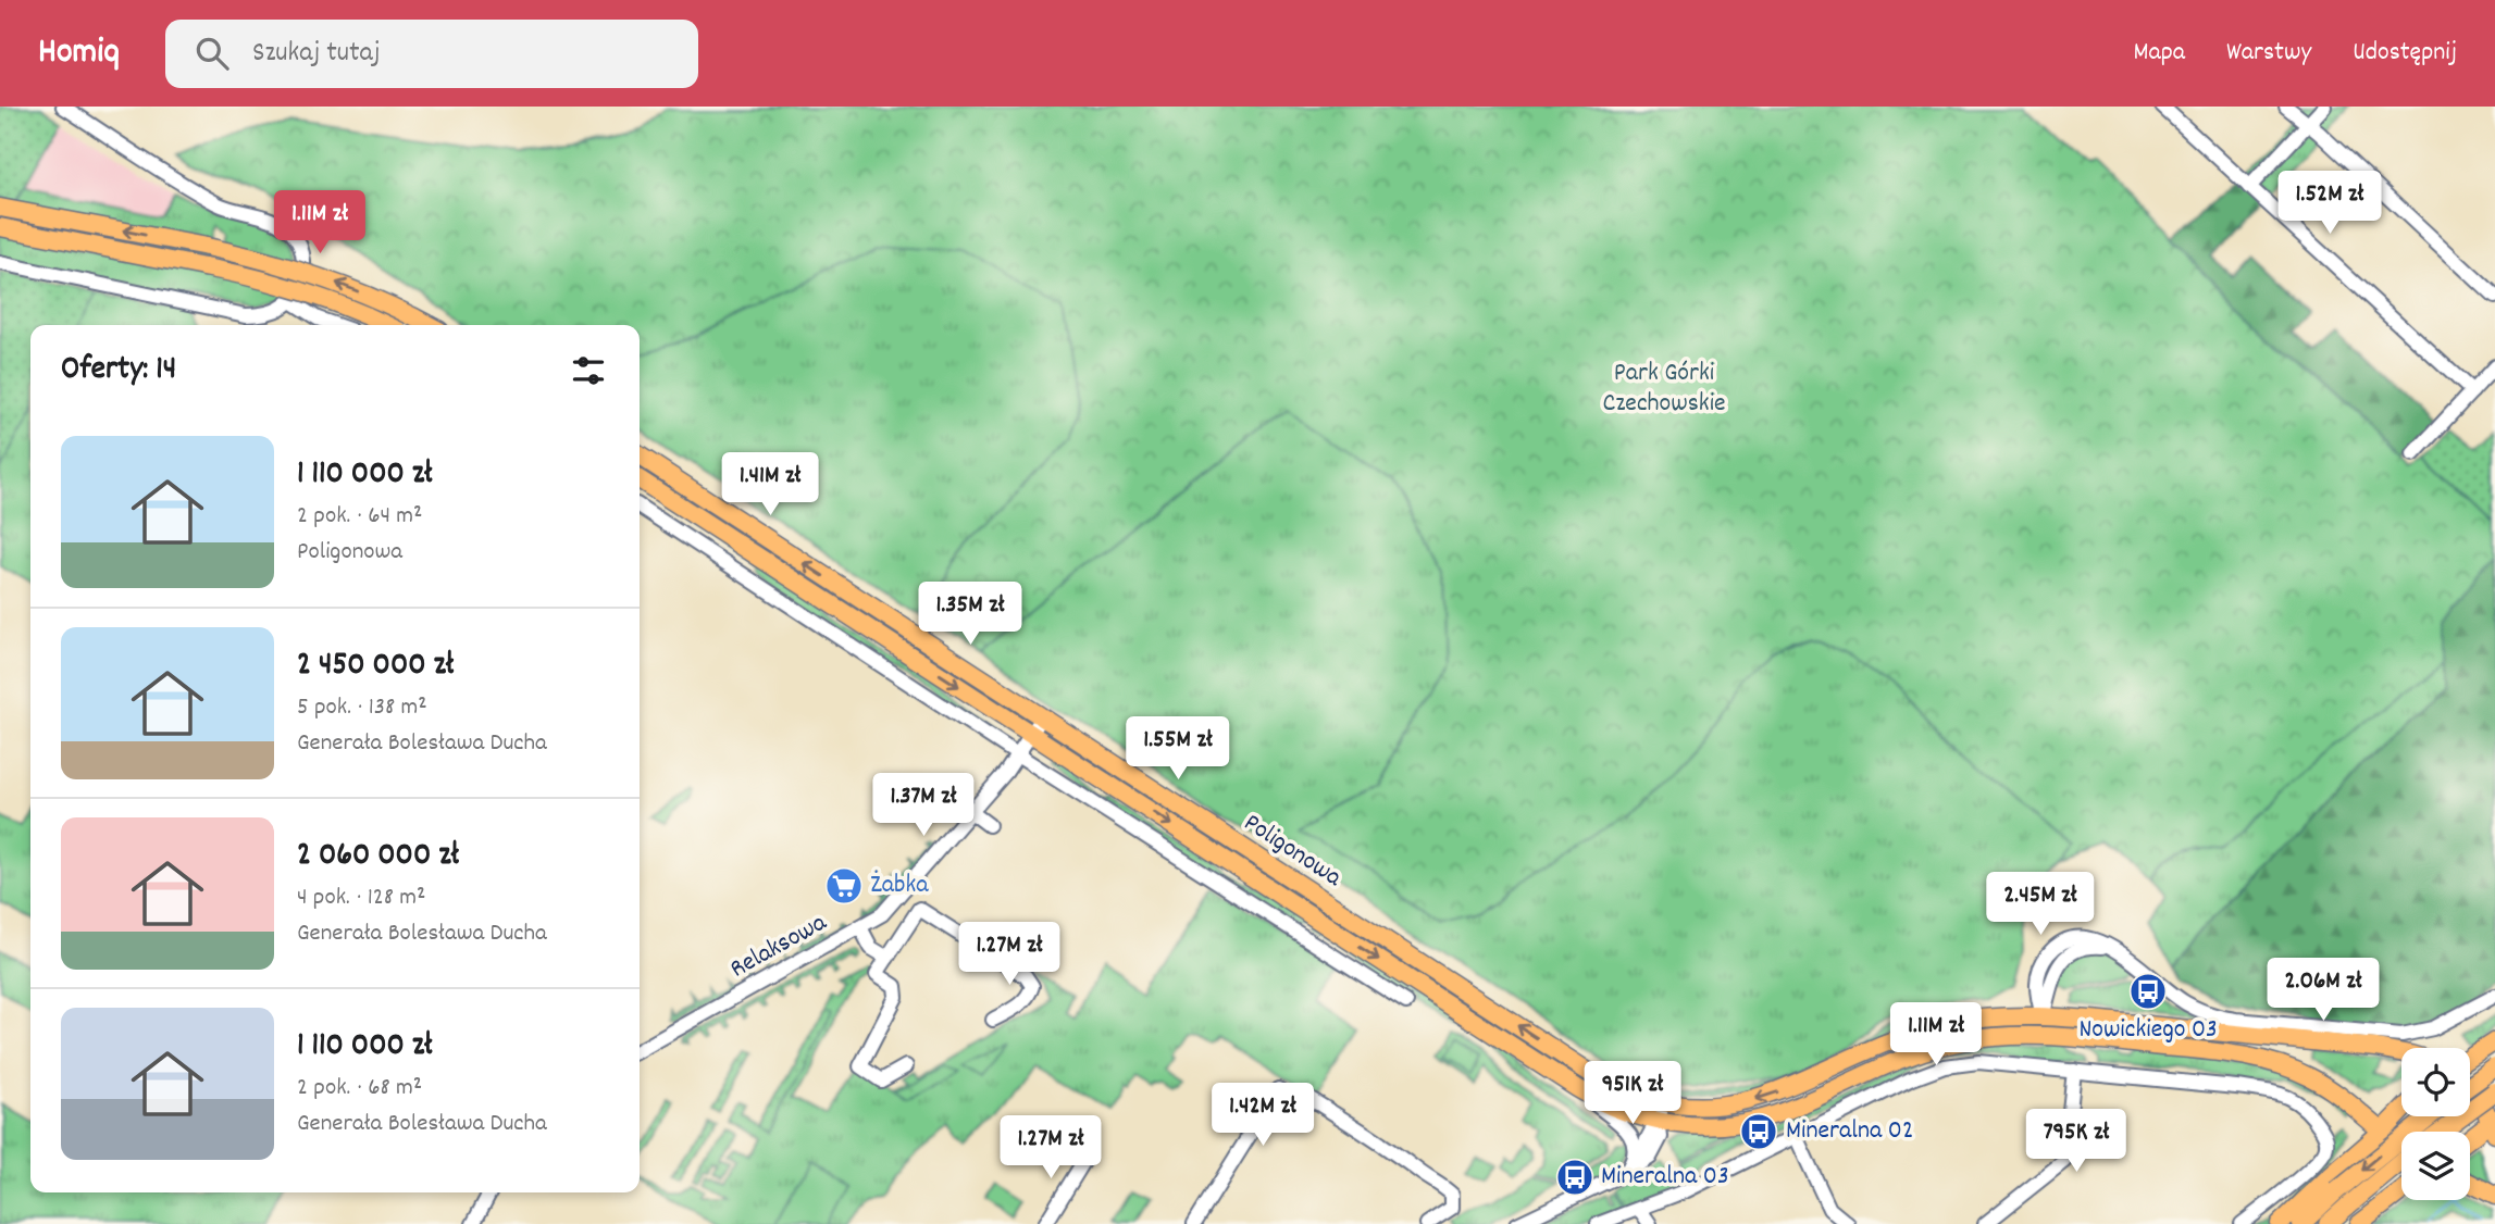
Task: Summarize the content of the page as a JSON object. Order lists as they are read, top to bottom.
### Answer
{
  "streets": {
    "main road": ["Poligonowa"],
    "street": ["Relaksowa"]
  },
  "crossings": [
    ["Poligonowa", "Relaksowa"]
  ],
  "parks": ["Park Górki Czechowskie"],
  "places": {
    "supermarket": ["Żabka"],
    "bus stop": ["Nowickiego 03", "Mineralna 02", "Mineralna 03"]
  },
  "page": {
    "header": "Homiq",
    "search": "Szukaj tutaj",
    "nav": ["Mapa", "Warstwy", "Udostępnij"],
    "price": [
      "1.52M zł",
      "1.11M zł",
      "1.41M zł",
      "1.35M zł",
      "1.55M zł",
      "1.37M zł",
      "2.45M zł",
      "1.27M zł",
      "2.06M zł",
      "1.11M zł",
      "951K zł",
      "1.42M zł",
      "795K zł",
      "1.27M zł"
    ],
    "heading": "Oferty: 14",
    "list": [
      {
        "name": "1 110 000 zł",
        "note": "2 pok. · 64 m² · Poligonowa"
      },
      {
        "name": "2 450 000 zł",
        "note": "5 pok. · 138 m² · Generała Bolesława Ducha"
      },
      {
        "name": "2 060 000 zł",
        "note": "4 pok. · 128 m² · Generała Bolesława Ducha"
      },
      {
        "name": "1 110 000 zł",
        "note": "2 pok. · 68 m² · Generała Bolesława Ducha"
      }
    ]
  }
}
